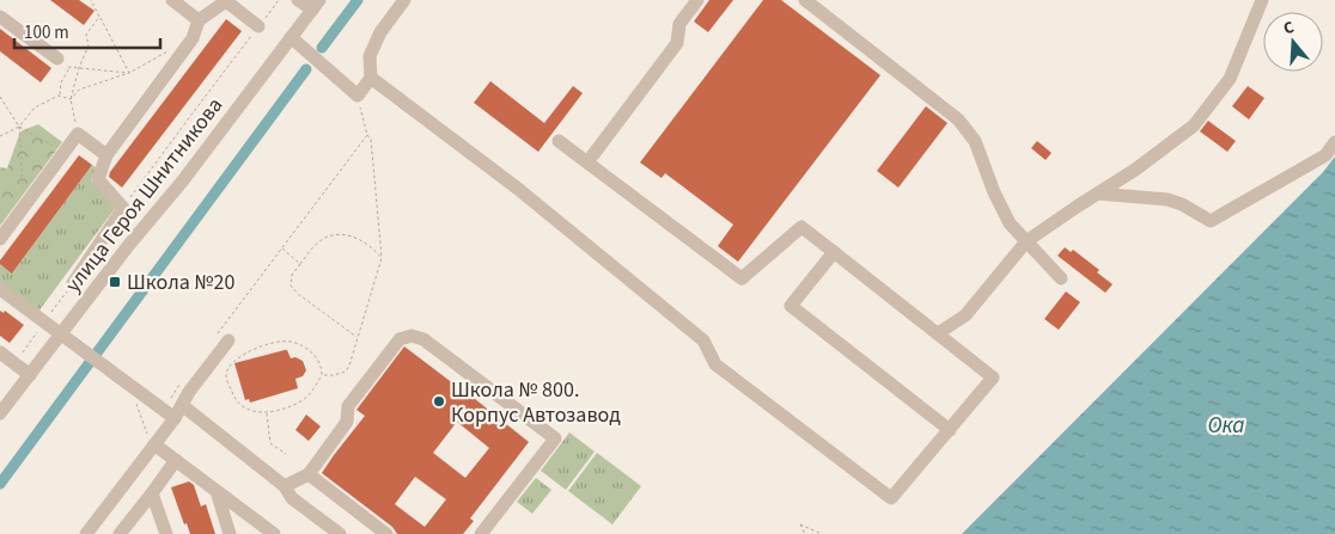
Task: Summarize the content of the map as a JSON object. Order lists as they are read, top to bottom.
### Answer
{
  "streets": {
    "street": ["улица Героя Шнитникова"]
  },
  "water": ["Ока"],
  "places": {
    "transit": ["Школа №20"],
    "other": ["Школа № 800. Корпус Автозавод"]
  },
  "scale_bar": "100 m",
  "north": "top"
}
